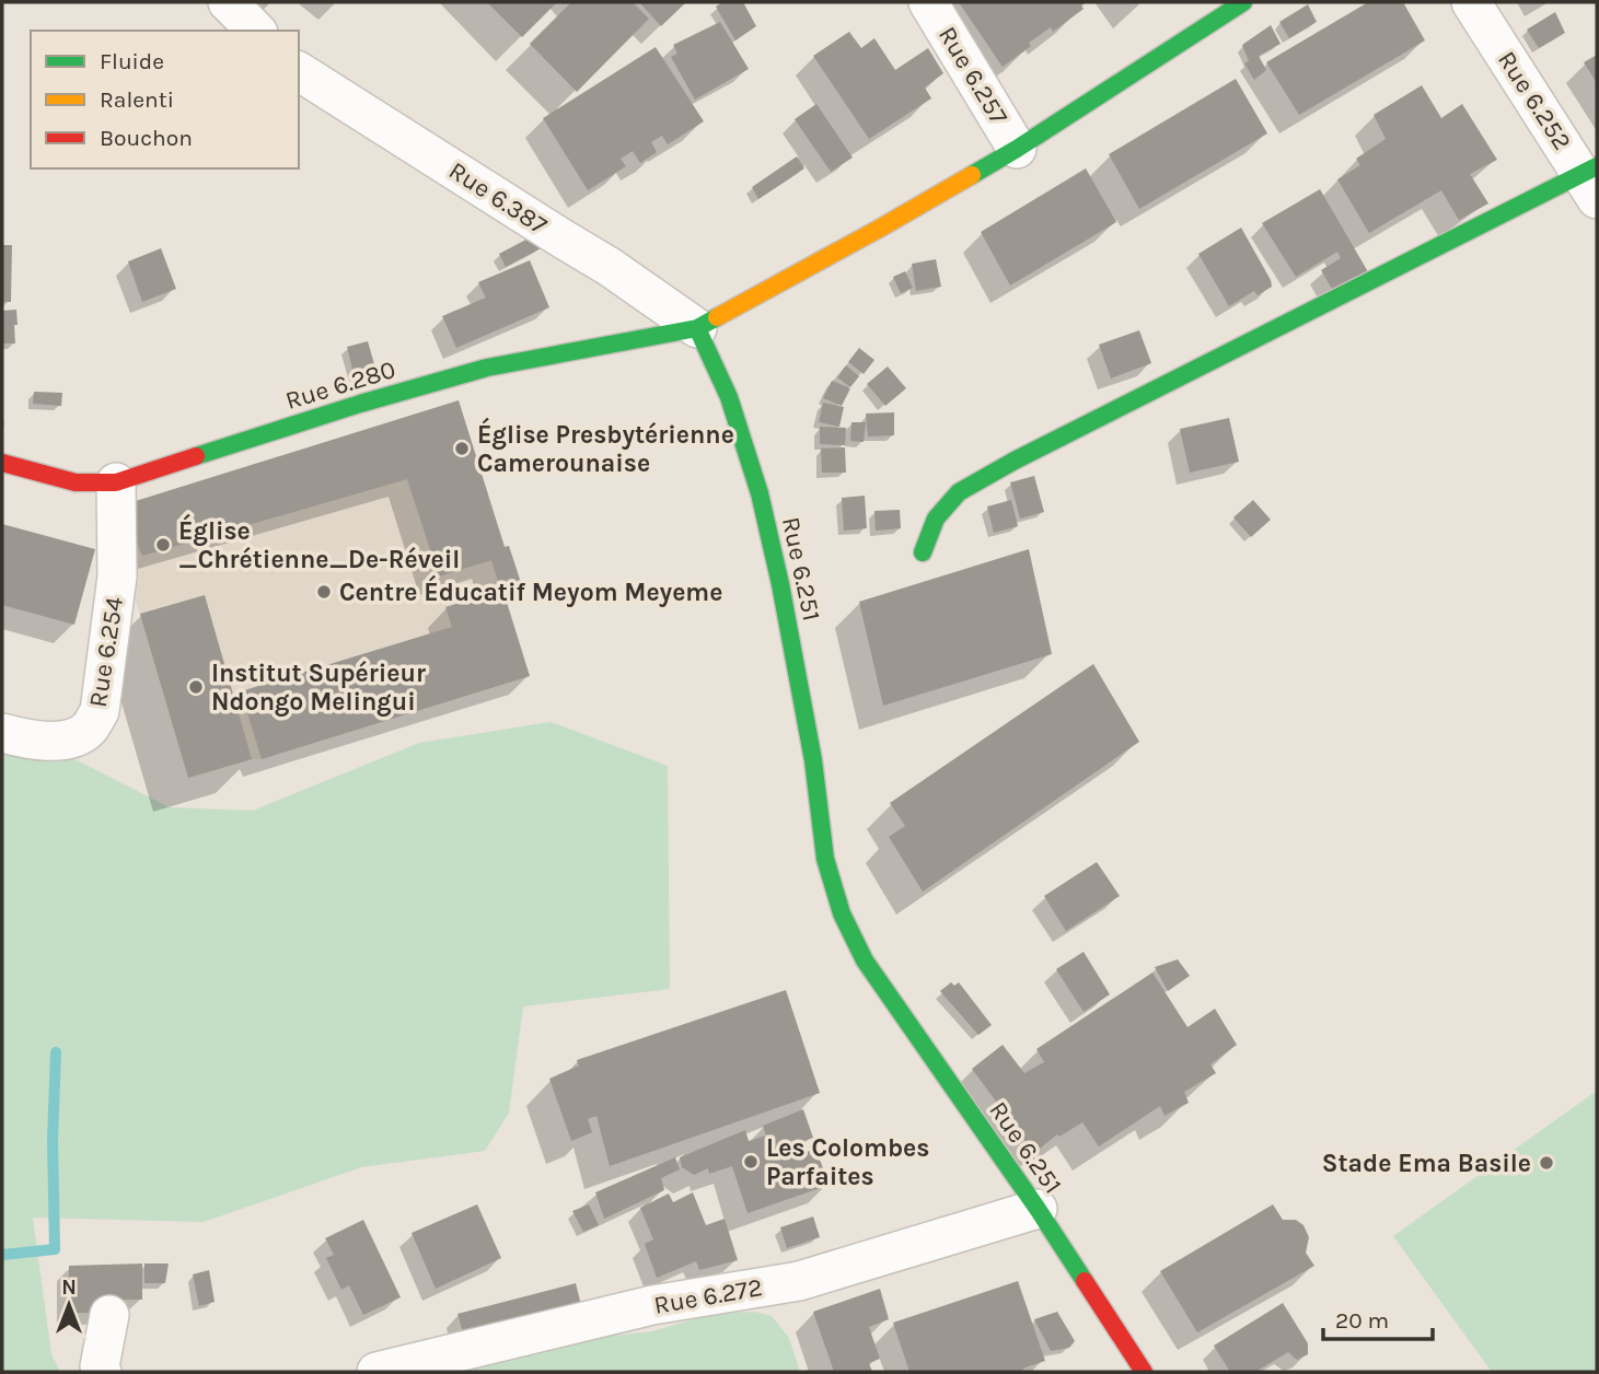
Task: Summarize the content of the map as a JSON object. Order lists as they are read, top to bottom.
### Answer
{
  "streets": {
    "main road": ["Rue 6.280", "Rue 6.251"],
    "street": [
      "Rue 6.257",
      "Rue 6.252",
      "Rue 6.387",
      "Rue 6.254",
      "Rue 6.272"
    ]
  },
  "crossings": [
    ["Rue 6.387", "Rue 6.280"],
    ["Rue 6.387", "Rue 6.251"],
    ["Rue 6.280", "Rue 6.251"],
    ["Rue 6.280", "Rue 6.254"],
    ["Rue 6.251", "Rue 6.272"]
  ],
  "places": [
    "Église Presbytérienne Camerounaise",
    "Église _Chrétienne_De-Réveil",
    "Centre Éducatif Meyom Meyeme",
    "Institut Supérieur Ndongo Melingui",
    "Les Colombes Parfaites",
    "Stade Ema Basile"
  ],
  "legend": ["Fluide", "Ralenti", "Bouchon"],
  "scale_bar": "20 m",
  "north": "top"
}
